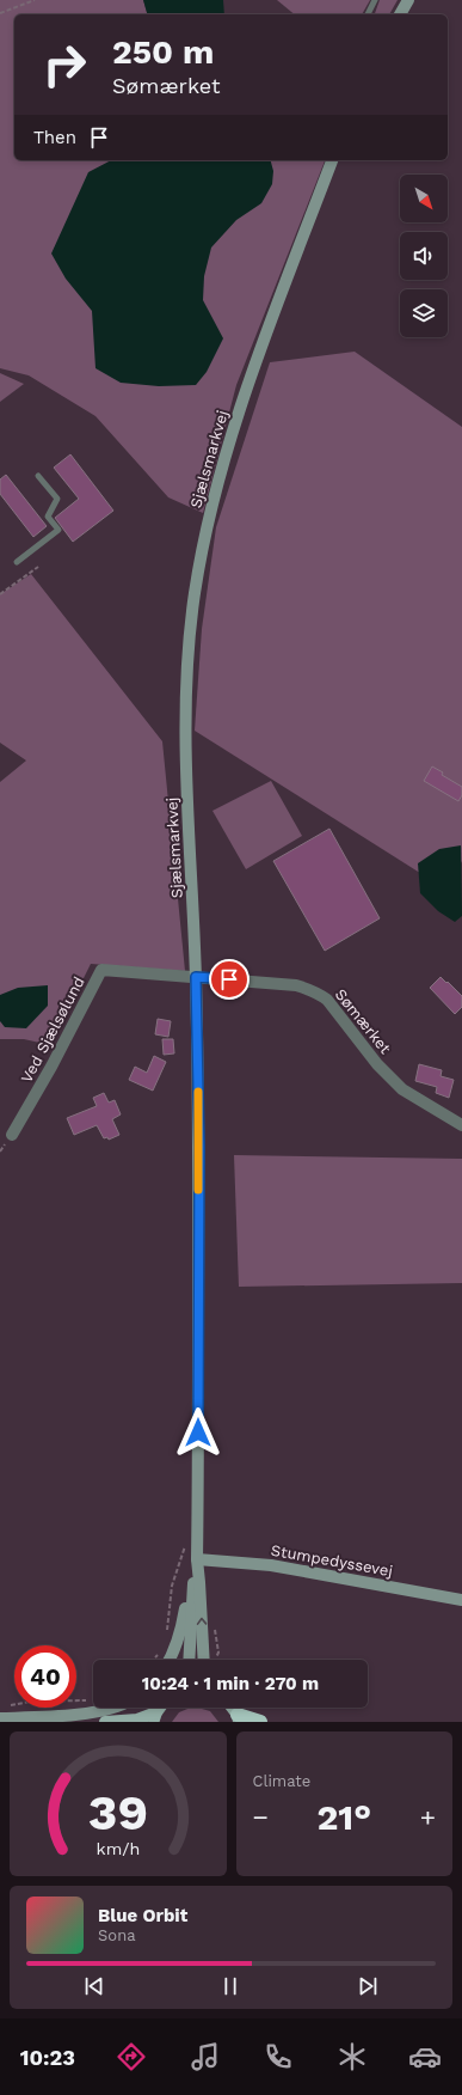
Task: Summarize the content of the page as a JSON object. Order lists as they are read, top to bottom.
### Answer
{
  "streets": {
    "street": [
      "Sjælsmarkvej",
      "Sømærket",
      "Ved Sjælsølund",
      "Stumpedyssevej"
    ]
  },
  "crossings": [
    ["Sjælsmarkvej", "Sømærket"],
    ["Sjælsmarkvej", "Ved Sjælsølund"],
    ["Sjælsmarkvej", "Stumpedyssevej"],
    ["Sømærket", "Ved Sjælsølund"]
  ],
  "north": "bottom right",
  "page": {
    "turn": ["250 m", "Sømærket"],
    "then": "Then",
    "limit": "40",
    "trip": "10:24 · 1 min · 270 m",
    "tile": "Climate",
    "heat": ["−", "21°", "+"],
    "song": ["Blue Orbit", "Sona"],
    "tabs": "10:23",
    "gauge": ["39", "km/h"]
  }
}
